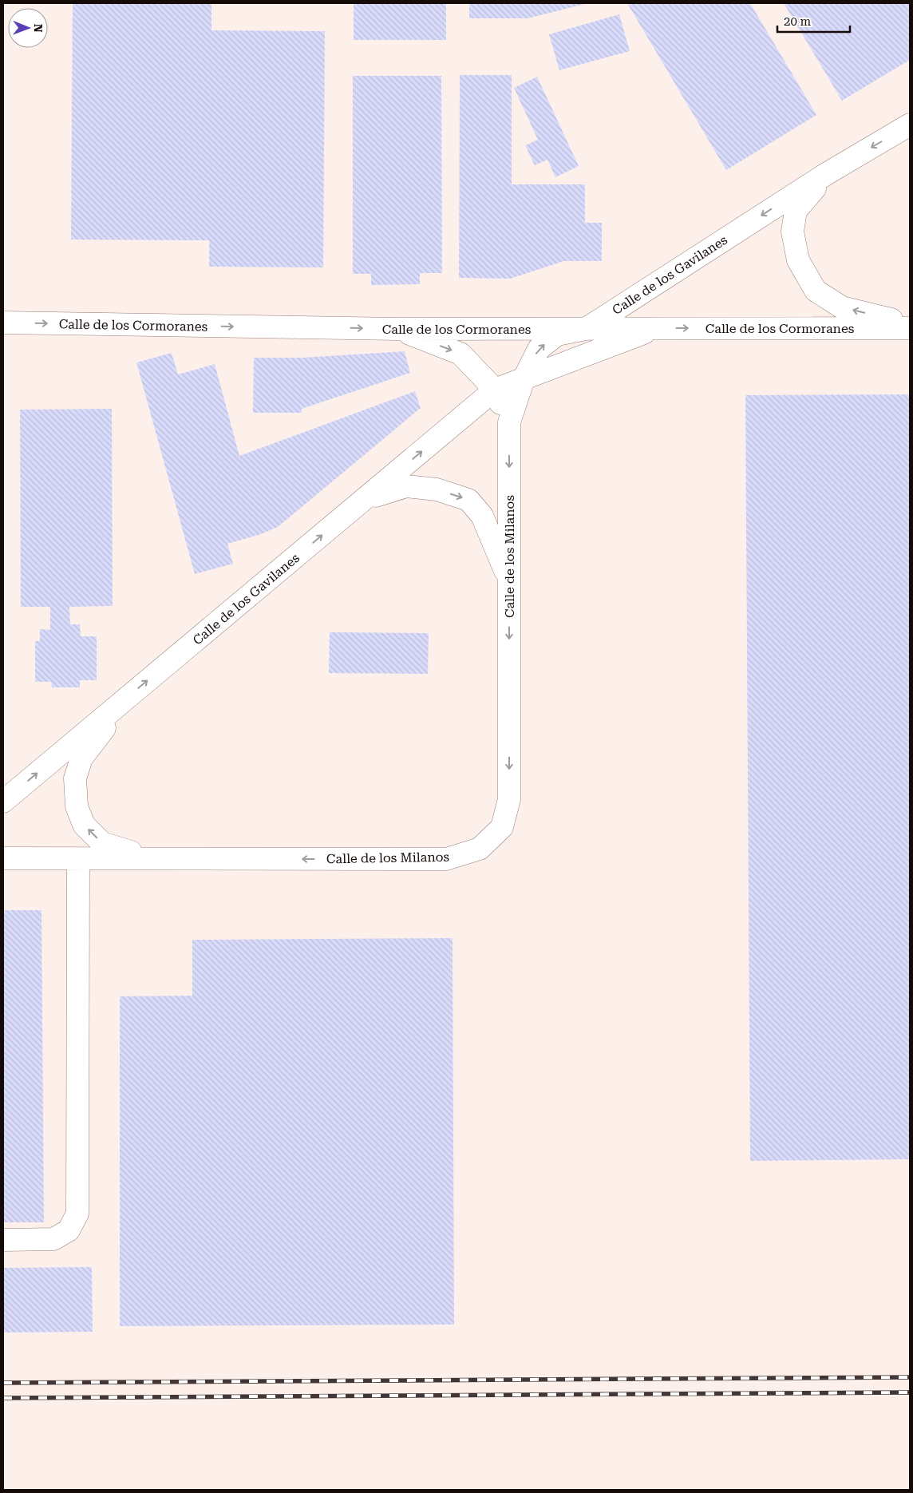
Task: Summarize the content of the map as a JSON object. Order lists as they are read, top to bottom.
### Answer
{
  "streets": {
    "street": ["Calle de los Gavilanes", "Calle de los Cormoranes", "Calle de los Milanos"]
  },
  "crossings": [
    ["Calle de los Gavilanes", "Calle de los Cormoranes"],
    ["Calle de los Gavilanes", "Calle de los Milanos"]
  ],
  "one_way": ["Calle de los Cormoranes"],
  "scale_bar": "20 m",
  "north": "right"
}
